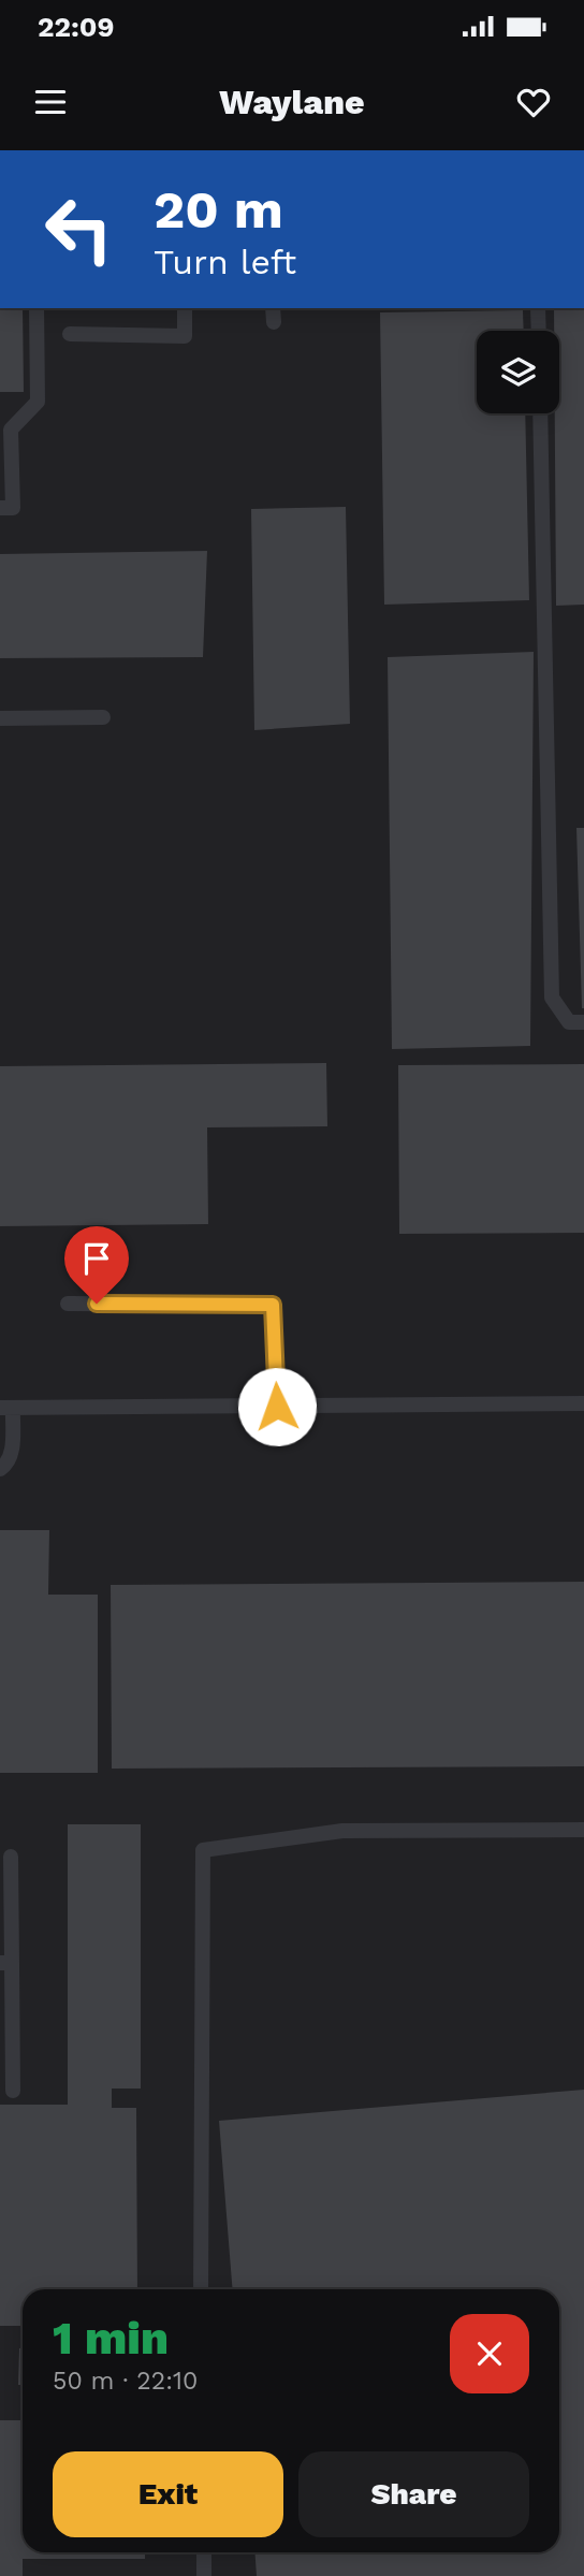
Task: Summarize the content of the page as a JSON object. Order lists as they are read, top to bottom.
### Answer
{
  "page": {
    "status": "22:09",
    "header": "Waylane",
    "turn": ["20 m", "Turn left"],
    "heading": ["1 min", "50 m · 22:10"],
    "buttons": ["Exit", "Share"]
  }
}
